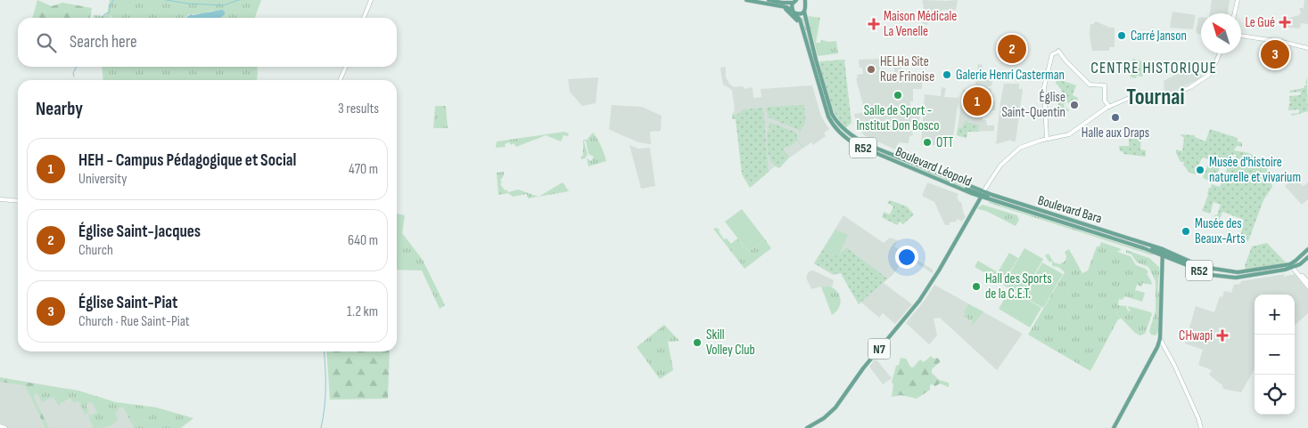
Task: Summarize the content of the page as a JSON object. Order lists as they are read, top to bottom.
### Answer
{
  "streets": {
    "main road": [
      "R52",
      "Boulevard Léopold",
      "Boulevard Bara",
      "N7"
    ]
  },
  "crossings": [
    ["R52", "Boulevard Léopold"],
    ["R52", "Boulevard Bara"],
    ["Boulevard Léopold", "Boulevard Bara"],
    ["Boulevard Léopold", "N7"],
    ["Boulevard Bara", "N7"]
  ],
  "districts": ["CENTRE HISTORIQUE", "Tournai"],
  "places": {
    "health": ["Le Gué", "Maison Médicale La Venelle", "CHwapi"],
    "other": [
      "Carré Janson",
      "HELHa Site Rue Frinoise",
      "Galerie Henri Casterman",
      "Salle de Sport - Institut Don Bosco",
      "Église Saint-Quentin",
      "Halle aux Draps",
      "OTT",
      "Musée d'histoire naturelle et vivarium",
      "Musée des Beaux-Arts",
      "Hall des Sports de la C.E.T.",
      "Skill Volley Club"
    ]
  },
  "north": "top left",
  "page": {
    "search": "Search here",
    "pins": ["2", "3", "1"],
    "heading": ["Nearby", "3 results"],
    "list": [
      {
        "mark": "1",
        "name": "HEH - Campus Pédagogique et Social",
        "note": "University",
        "value": "470 m"
      },
      {
        "mark": "2",
        "name": "Église Saint-Jacques",
        "note": "Church",
        "value": "640 m"
      },
      {
        "mark": "3",
        "name": "Église Saint-Piat",
        "note": "Church · Rue Saint-Piat",
        "value": "1.2 km"
      }
    ],
    "map_buttons": ["+", "−"]
  }
}
